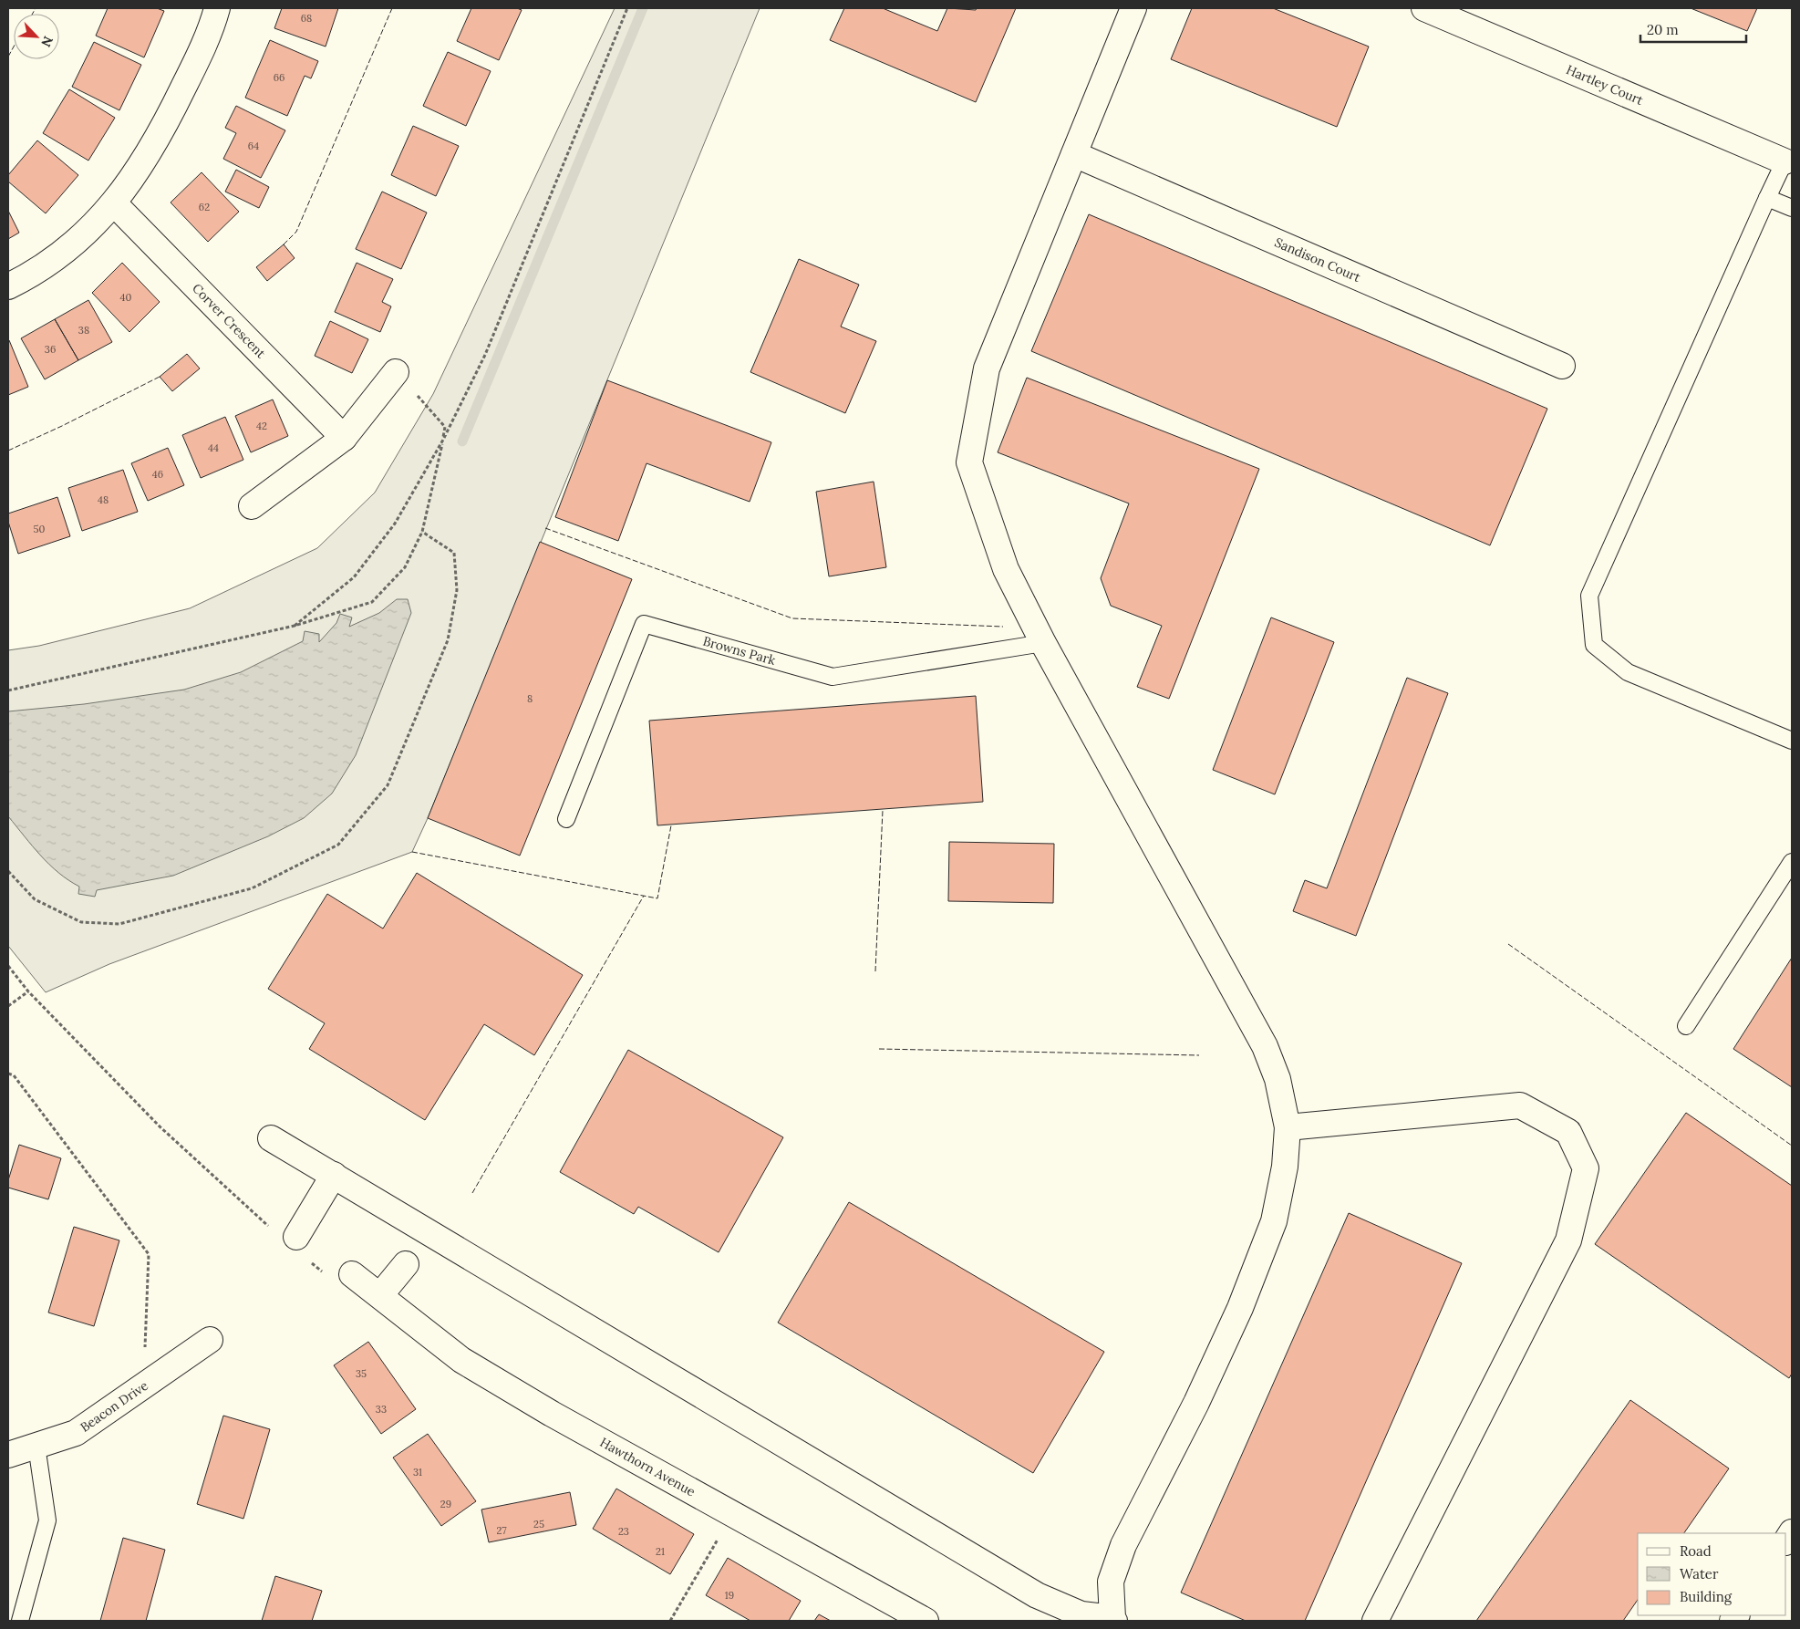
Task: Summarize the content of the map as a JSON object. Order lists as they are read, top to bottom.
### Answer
{
  "streets": {
    "street": [
      "Hartley Court",
      "Sandison Court",
      "Corver Crescent",
      "Beacon Drive",
      "Hawthorn Avenue"
    ],
    "lane": ["Browns Park"]
  },
  "house_numbers": [
    "68",
    "66",
    "64",
    "62",
    "40",
    "38",
    "36",
    "42",
    "44",
    "46",
    "48",
    "50",
    "8",
    "35",
    "33",
    "31",
    "29",
    "25",
    "27",
    "23",
    "21",
    "19"
  ],
  "legend": ["Road", "Water", "Building"],
  "scale_bar": "20 m",
  "north": "bottom right"
}
